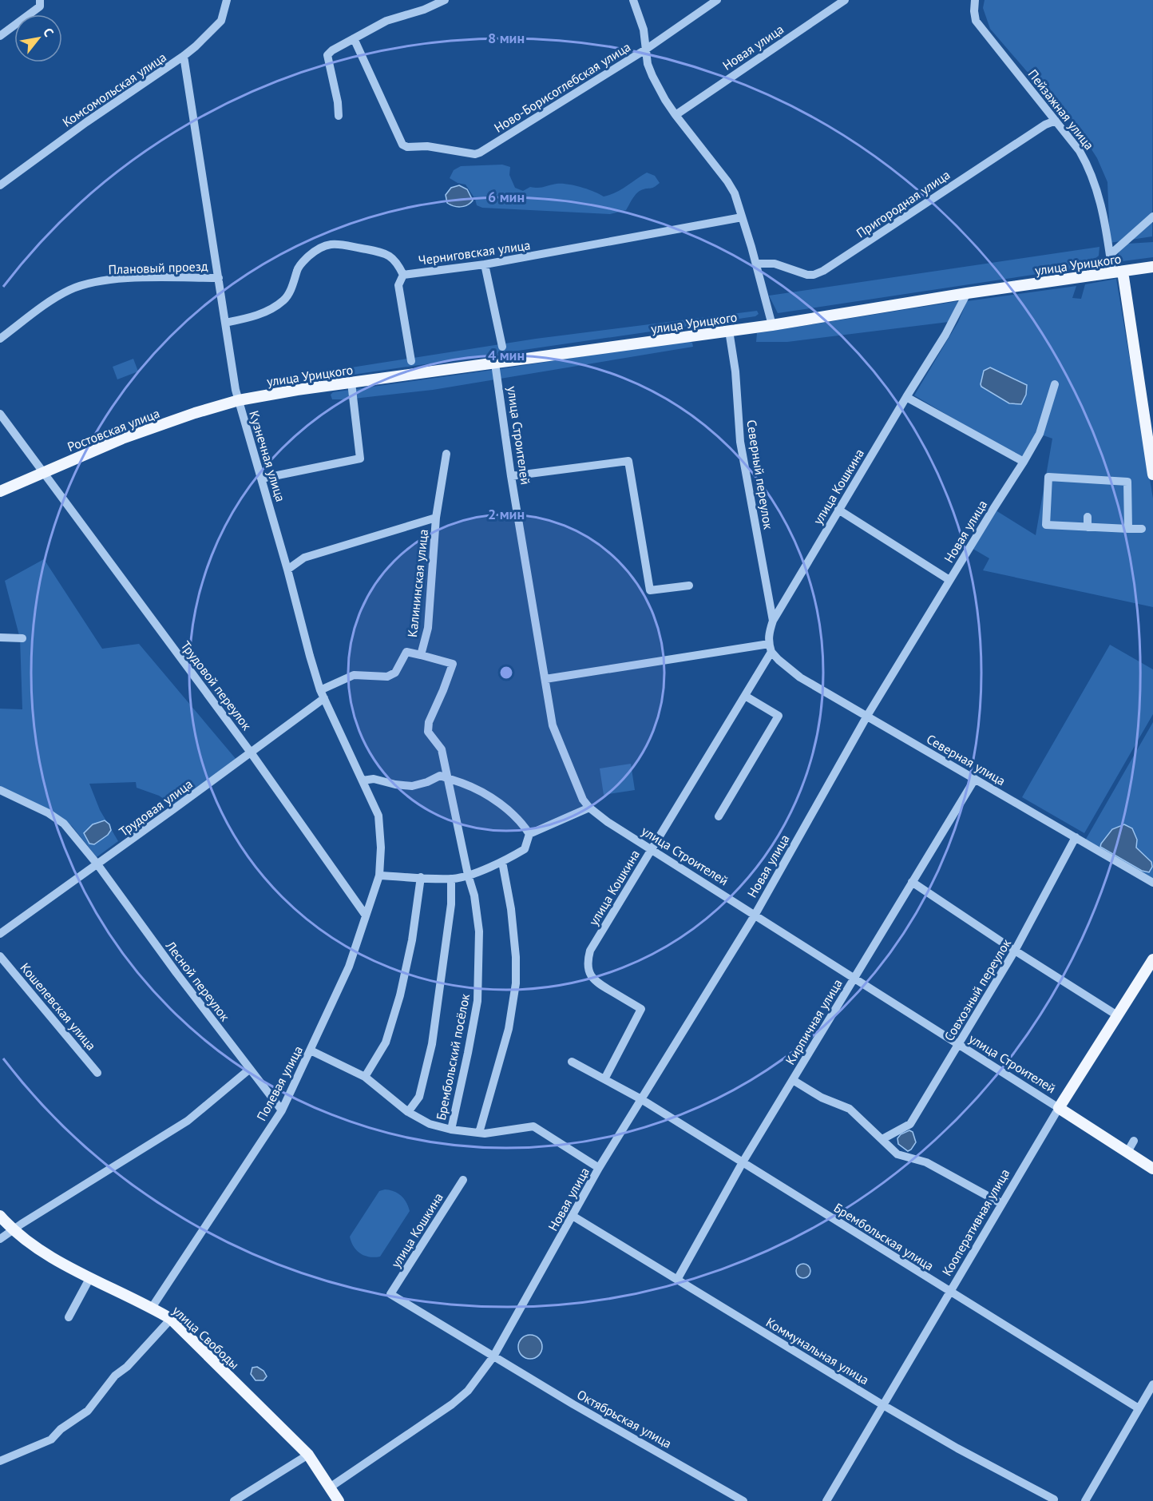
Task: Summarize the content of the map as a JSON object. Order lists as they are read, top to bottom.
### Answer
{
  "streets": {
    "main road": [
      "улица Урицкого",
      "Ростовская улица",
      "улица Строителей",
      "Кооперативная улица",
      "улица Свободы"
    ],
    "street": [
      "Новая улица",
      "Ново-Борисоглебская улица",
      "Комсомольская улица",
      "Пейзажная улица",
      "Пригородная улица",
      "Черниговская улица",
      "Плановый проезд",
      "Кузнечная улица",
      "Северный переулок",
      "улица Кошкина",
      "Калининская улица",
      "Трудовой переулок",
      "Северная улица",
      "Трудовая улица",
      "Лесной переулок",
      "Совхозный переулок",
      "Кошелевская улица",
      "Кирпичная улица",
      "Брембольский посёлок",
      "Полевая улица",
      "Брембольская улица",
      "Коммунальная улица",
      "Октябрьская улица"
    ]
  },
  "crossings": [
    ["Новая улица", "улица Строителей"],
    ["Новая улица", "улица Кошкина"],
    ["Новая улица", "Северная улица"],
    ["Новая улица", "Брембольская улица"],
    ["Новая улица", "улица Свободы"],
    ["Новая улица", "Коммунальная улица"],
    ["Новая улица", "Октябрьская улица"],
    ["Комсомольская улица", "Кузнечная улица"],
    ["Пейзажная улица", "Пригородная улица"],
    ["Пейзажная улица", "улица Урицкого"],
    ["Черниговская улица", "Кузнечная улица"],
    ["улица Урицкого", "Ростовская улица"],
    ["улица Урицкого", "улица Строителей"],
    ["улица Урицкого", "Кузнечная улица"],
    ["улица Урицкого", "Северный переулок"],
    ["улица Урицкого", "улица Кошкина"],
    ["Плановый проезд", "Кузнечная улица"],
    ["Ростовская улица", "Кузнечная улица"],
    ["Ростовская улица", "Трудовой переулок"],
    ["улица Строителей", "улица Кошкина"],
    ["улица Строителей", "Совхозный переулок"],
    ["улица Строителей", "Кирпичная улица"],
    ["улица Строителей", "Кооперативная улица"],
    ["Кузнечная улица", "Калининская улица"],
    ["Кузнечная улица", "Трудовая улица"],
    ["Кузнечная улица", "Полевая улица"],
    ["Северный переулок", "улица Кошкина"],
    ["улица Кошкина", "Северная улица"],
    ["улица Кошкина", "Брембольская улица"],
    ["улица Кошкина", "Октябрьская улица"],
    ["Калининская улица", "Трудовая улица"],
    ["Трудовой переулок", "Трудовая улица"],
    ["Трудовой переулок", "Полевая улица"],
    ["Северная улица", "Совхозный переулок"],
    ["Северная улица", "Кирпичная улица"],
    ["Трудовая улица", "Лесной переулок"],
    ["Лесной переулок", "Полевая улица"],
    ["Кирпичная улица", "Брембольская улица"],
    ["Кирпичная улица", "Коммунальная улица"],
    ["Полевая улица", "улица Свободы"],
    ["Кооперативная улица", "Брембольская улица"],
    ["Кооперативная улица", "Коммунальная улица"]
  ],
  "north": "top right",
  "rings": [
    "8 мин",
    "6 мин",
    "4 мин",
    "2 мин"
  ]
}
